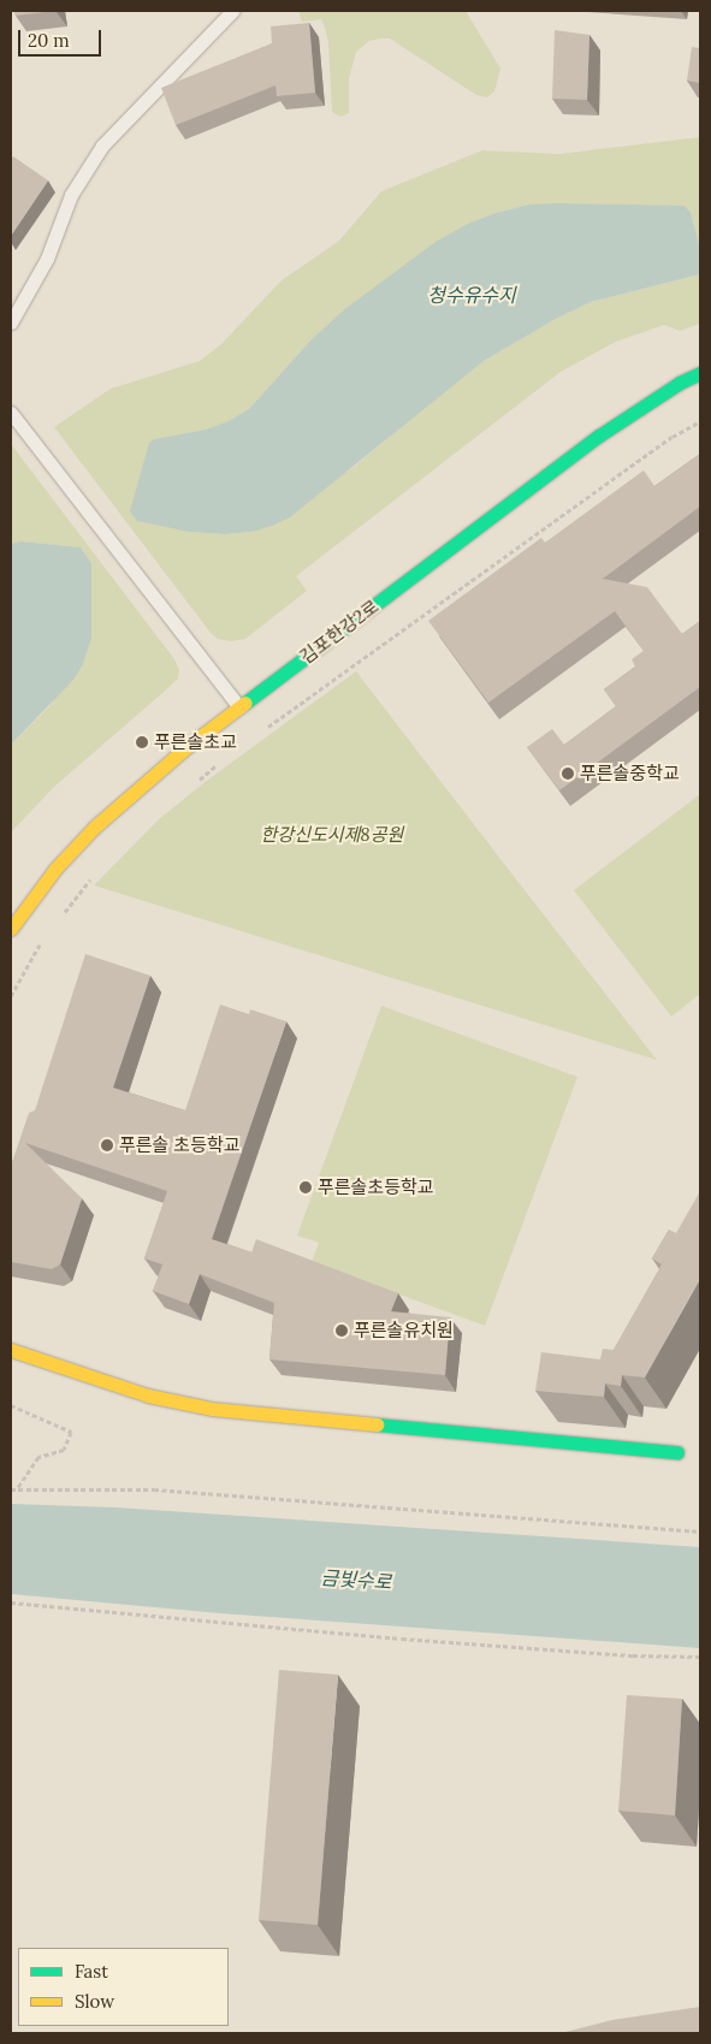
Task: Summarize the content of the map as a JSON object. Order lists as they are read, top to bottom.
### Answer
{
  "streets": {
    "street": ["김포한강2로"]
  },
  "water": ["청수유수지", "금빛수로"],
  "parks": ["한강신도시제8공원"],
  "places": [
    "푸른솔초교",
    "푸른솔중학교",
    "푸른솔 초등학교",
    "푸른솔초등학교",
    "푸른솔유치원"
  ],
  "legend": ["Fast", "Slow"],
  "scale_bar": "20 m"
}
